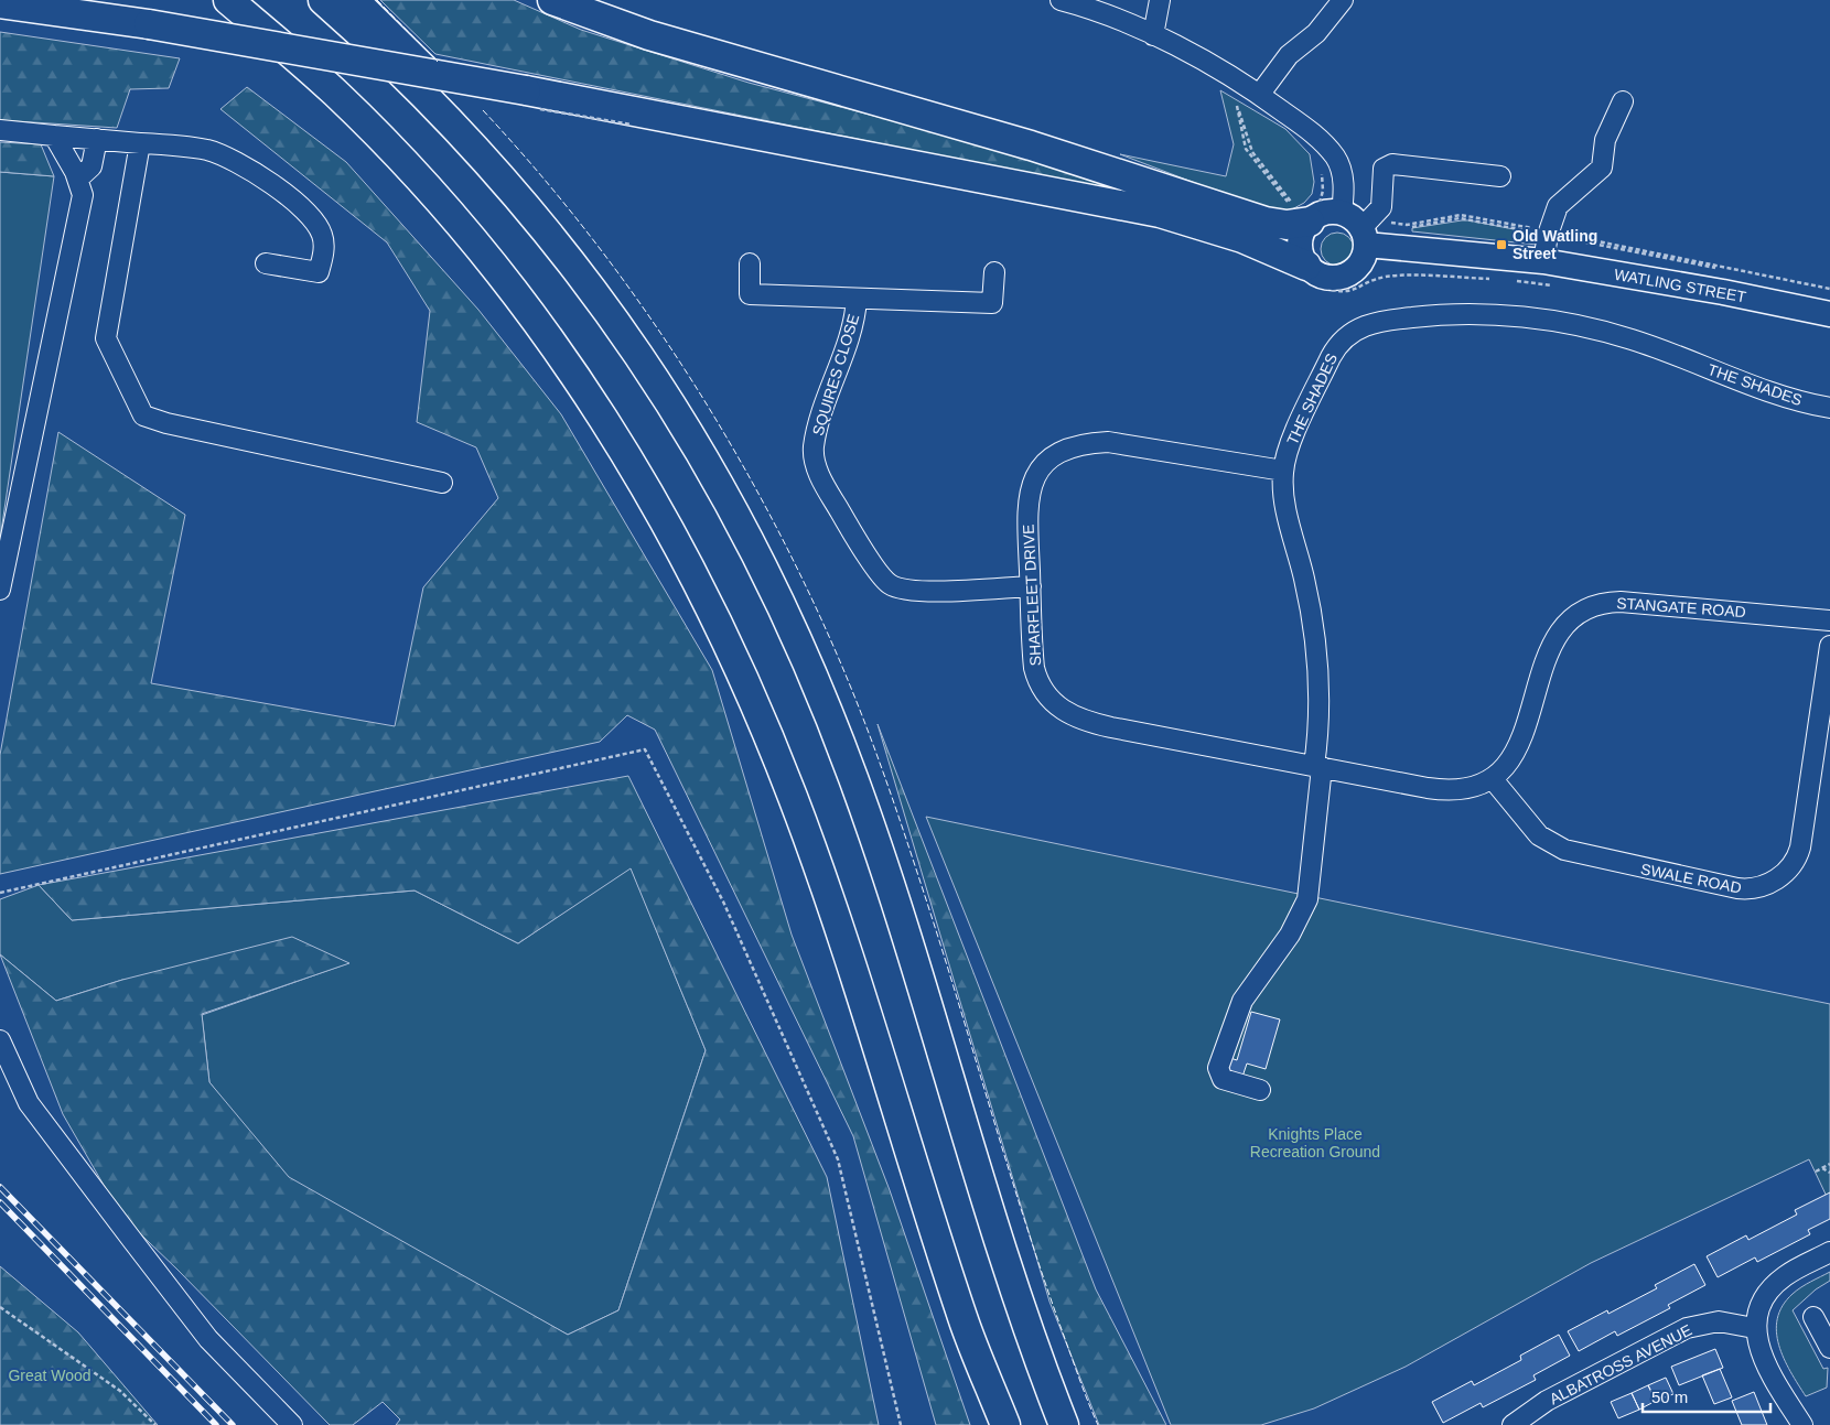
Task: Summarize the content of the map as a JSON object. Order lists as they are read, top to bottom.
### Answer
{
  "streets": {
    "main road": ["WATLING STREET"],
    "street": [
      "SQUIRES CLOSE",
      "THE SHADES",
      "SHARFLEET DRIVE",
      "STANGATE ROAD",
      "SWALE ROAD",
      "ALBATROSS AVENUE"
    ]
  },
  "crossings": [
    ["SQUIRES CLOSE", "SHARFLEET DRIVE"],
    ["THE SHADES", "SHARFLEET DRIVE"],
    ["THE SHADES", "STANGATE ROAD"],
    ["SHARFLEET DRIVE", "STANGATE ROAD"],
    ["STANGATE ROAD", "SWALE ROAD"]
  ],
  "parks": ["Knights Place Recreation Ground", "Great Wood"],
  "places": {
    "transit": ["Old Watling Street"]
  },
  "scale_bar": "50 m"
}
